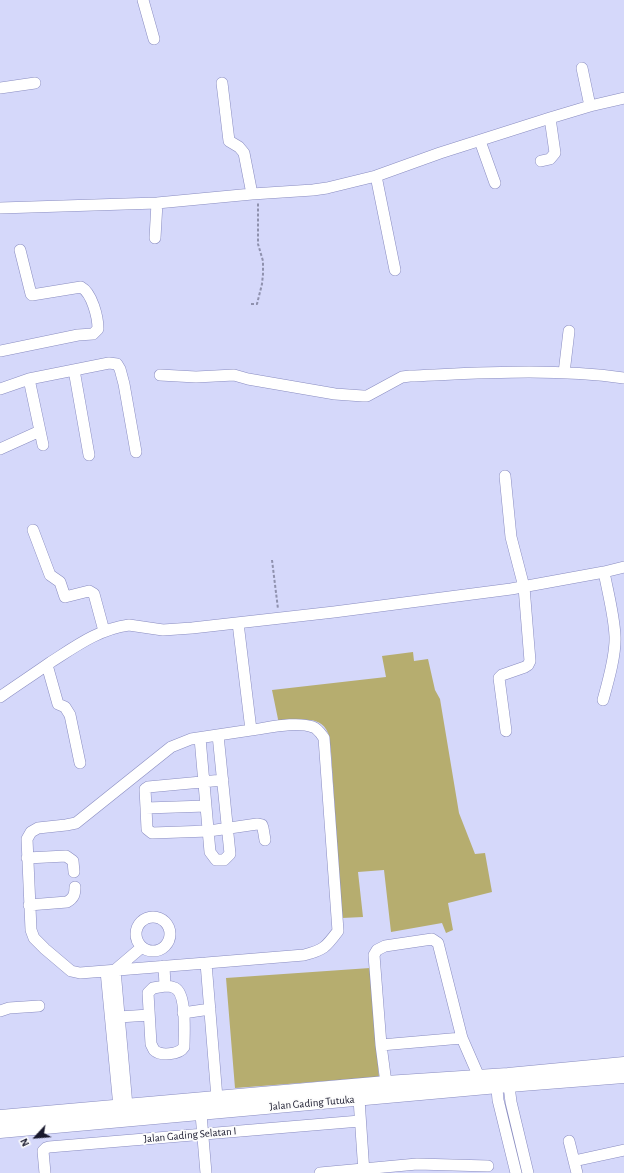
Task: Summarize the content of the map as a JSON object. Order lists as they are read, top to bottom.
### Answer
{
  "streets": {
    "main road": ["Jalan Gading Tutuka"],
    "street": ["Jalan Gading Selatan I"]
  },
  "north": "bottom left"
}
